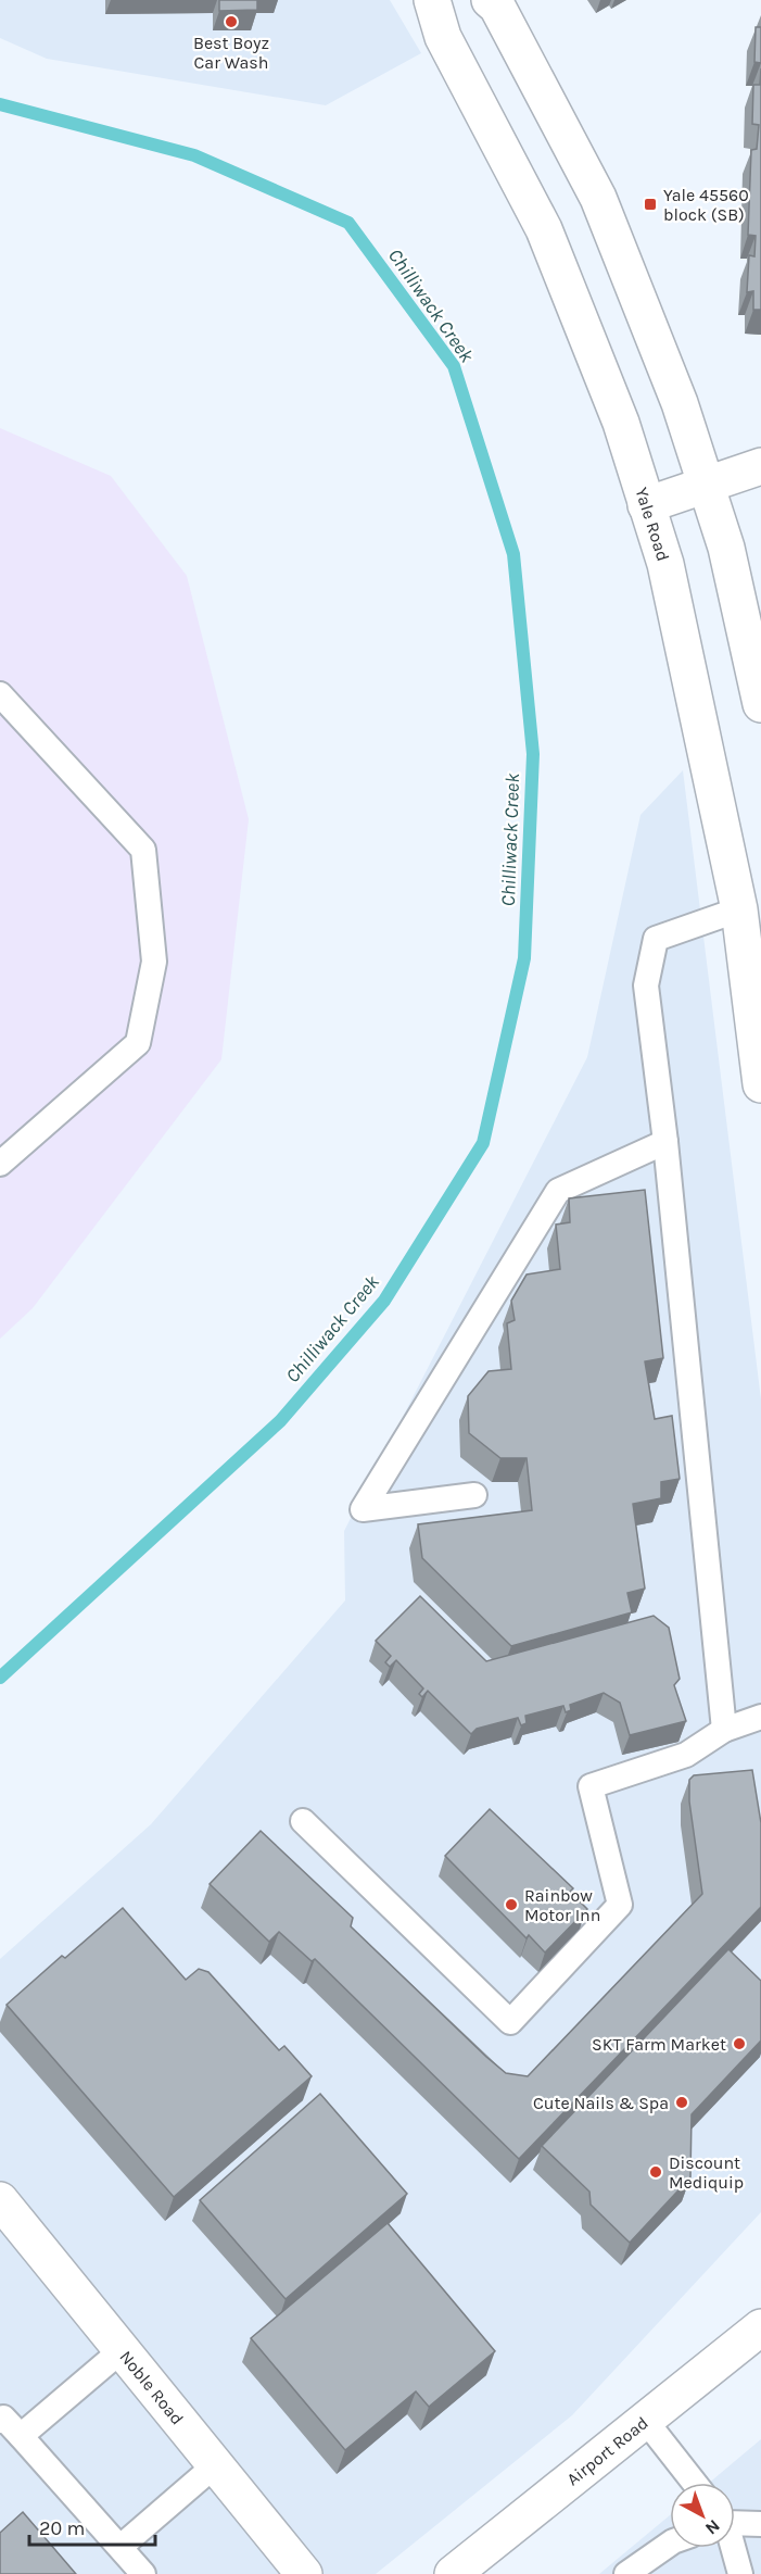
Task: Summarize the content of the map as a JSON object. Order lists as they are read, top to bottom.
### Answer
{
  "streets": {
    "main road": ["Yale Road", "Noble Road", "Airport Road"]
  },
  "water": ["Chilliwack Creek"],
  "places": {
    "other": [
      "Best Boyz Car Wash",
      "Rainbow Motor Inn",
      "SKT Farm Market",
      "Cute Nails & Spa",
      "Discount Mediquip"
    ],
    "transit": ["Yale 45560 block (SB)"]
  },
  "scale_bar": "20 m",
  "north": "bottom right"
}
